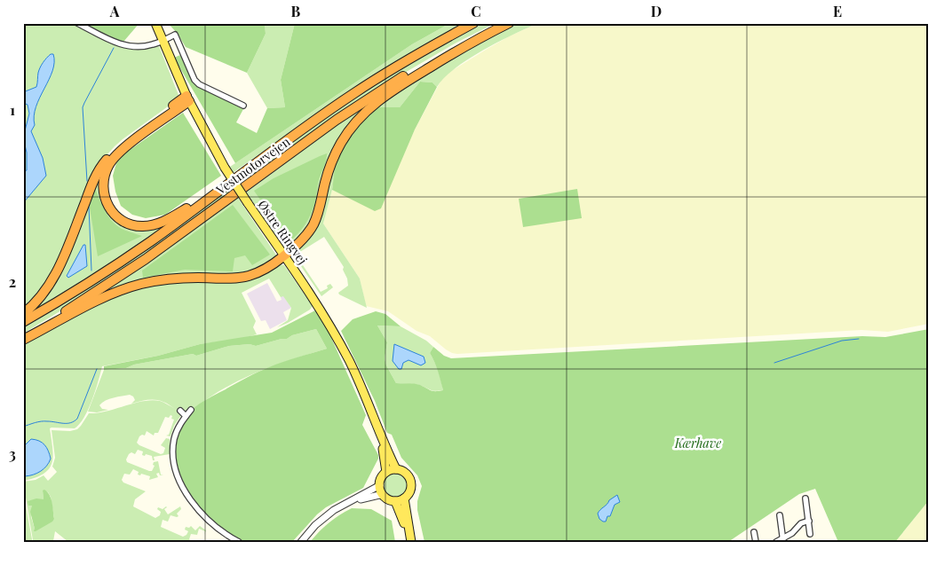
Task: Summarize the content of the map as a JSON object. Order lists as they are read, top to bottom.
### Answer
{
  "streets": {
    "highway": ["Vestmotorvejen"],
    "main road": ["Østre Ringvej"]
  },
  "parks": ["Kærhave"],
  "grid": {
    "columns": [
      "A",
      "B",
      "C",
      "D",
      "E"
    ],
    "rows": ["1", "2", "3"]
  }
}
